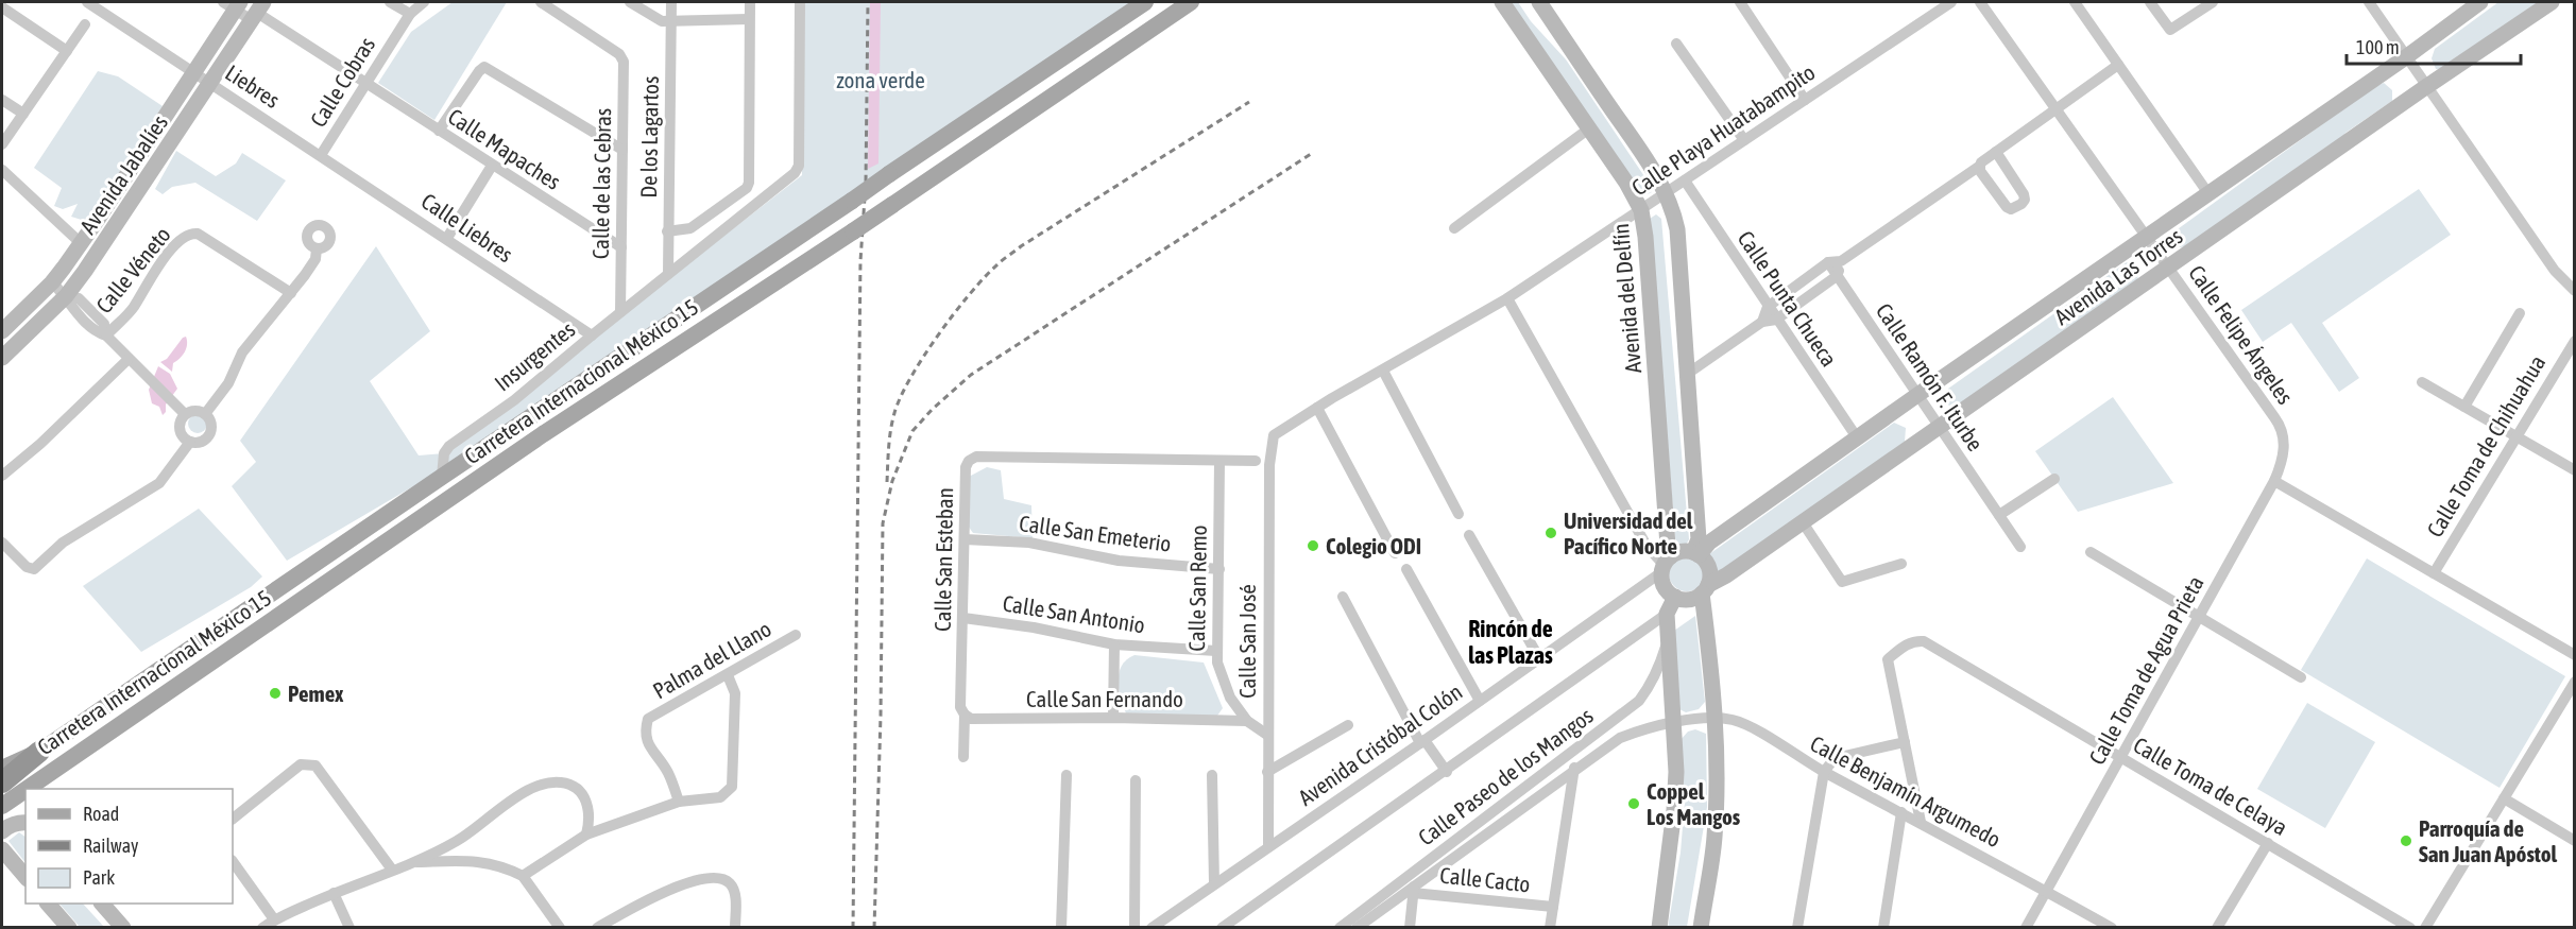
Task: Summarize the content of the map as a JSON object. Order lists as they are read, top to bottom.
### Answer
{
  "streets": {
    "main road": ["Carretera Internacional México 15"],
    "street": [
      "Calle Cobras",
      "Liebres",
      "Calle Playa Huatabampito",
      "De los Lagartos",
      "Calle Mapaches",
      "Avenida Jabalíes",
      "Calle de las Cebras",
      "Calle Liebres",
      "Calle Véneto",
      "Avenida Las Torres",
      "Avenida del Delfín",
      "Calle Punta Chueca",
      "Calle Felipe Ángeles",
      "Insurgentes",
      "Calle Ramón F. Iturbe",
      "Calle Toma de Chihuahua",
      "Calle San Emeterio",
      "Calle San Esteban",
      "Calle San Remo",
      "Calle San Antonio",
      "Calle San José",
      "Palma del Llano",
      "Calle Toma de Agua Prieta",
      "Calle San Fernando",
      "Avenida Cristóbal Colón",
      "Calle Paseo de los Mangos",
      "Calle Toma de Celaya",
      "Calle Benjamín Argumedo",
      "Calle Cacto"
    ]
  },
  "crossings": [
    ["Calle Cobras", "Liebres"],
    ["Calle Cobras", "Calle Mapaches"],
    ["Calle Cobras", "Calle Liebres"],
    ["Liebres", "Avenida Jabalíes"],
    ["Liebres", "Calle Liebres"],
    ["Calle Playa Huatabampito", "Avenida del Delfín"],
    ["Calle Playa Huatabampito", "Calle Punta Chueca"],
    ["Calle Playa Huatabampito", "Calle San José"],
    ["De los Lagartos", "Insurgentes"],
    ["Calle Mapaches", "Avenida Jabalíes"],
    ["Calle Mapaches", "Calle de las Cebras"],
    ["Avenida Jabalíes", "Calle Véneto"],
    ["Calle de las Cebras", "Insurgentes"],
    ["Calle Liebres", "Insurgentes"],
    ["Avenida Las Torres", "Avenida del Delfín"],
    ["Avenida Las Torres", "Calle Punta Chueca"],
    ["Avenida Las Torres", "Calle Felipe Ángeles"],
    ["Avenida Las Torres", "Calle Ramón F. Iturbe"],
    ["Avenida Las Torres", "Avenida Cristóbal Colón"],
    ["Avenida del Delfín", "Avenida Cristóbal Colón"],
    ["Calle Felipe Ángeles", "Calle Toma de Agua Prieta"],
    ["Insurgentes", "Carretera Internacional México 15"],
    ["Calle San Emeterio", "Calle San Esteban"],
    ["Calle San Emeterio", "Calle San Remo"],
    ["Calle San Esteban", "Calle San Remo"],
    ["Calle San Esteban", "Calle San Antonio"],
    ["Calle San Esteban", "Calle San Fernando"],
    ["Calle San Remo", "Calle San Antonio"],
    ["Calle San Remo", "Calle San José"],
    ["Calle San Remo", "Calle San Fernando"],
    ["Calle San José", "Avenida Cristóbal Colón"],
    ["Calle Toma de Agua Prieta", "Calle Toma de Celaya"],
    ["Calle Toma de Agua Prieta", "Calle Benjamín Argumedo"],
    ["Calle Paseo de los Mangos", "Calle Benjamín Argumedo"],
    ["Calle Paseo de los Mangos", "Calle Cacto"]
  ],
  "districts": ["Rincón de las Plazas"],
  "parks": ["zona verde"],
  "places": [
    "Universidad del Pacífico Norte",
    "Colegio ODI",
    "Pemex",
    "Coppel Los Mangos",
    "Parroquía de San Juan Apóstol"
  ],
  "legend": ["Road", "Railway", "Park"],
  "scale_bar": "100 m"
}
